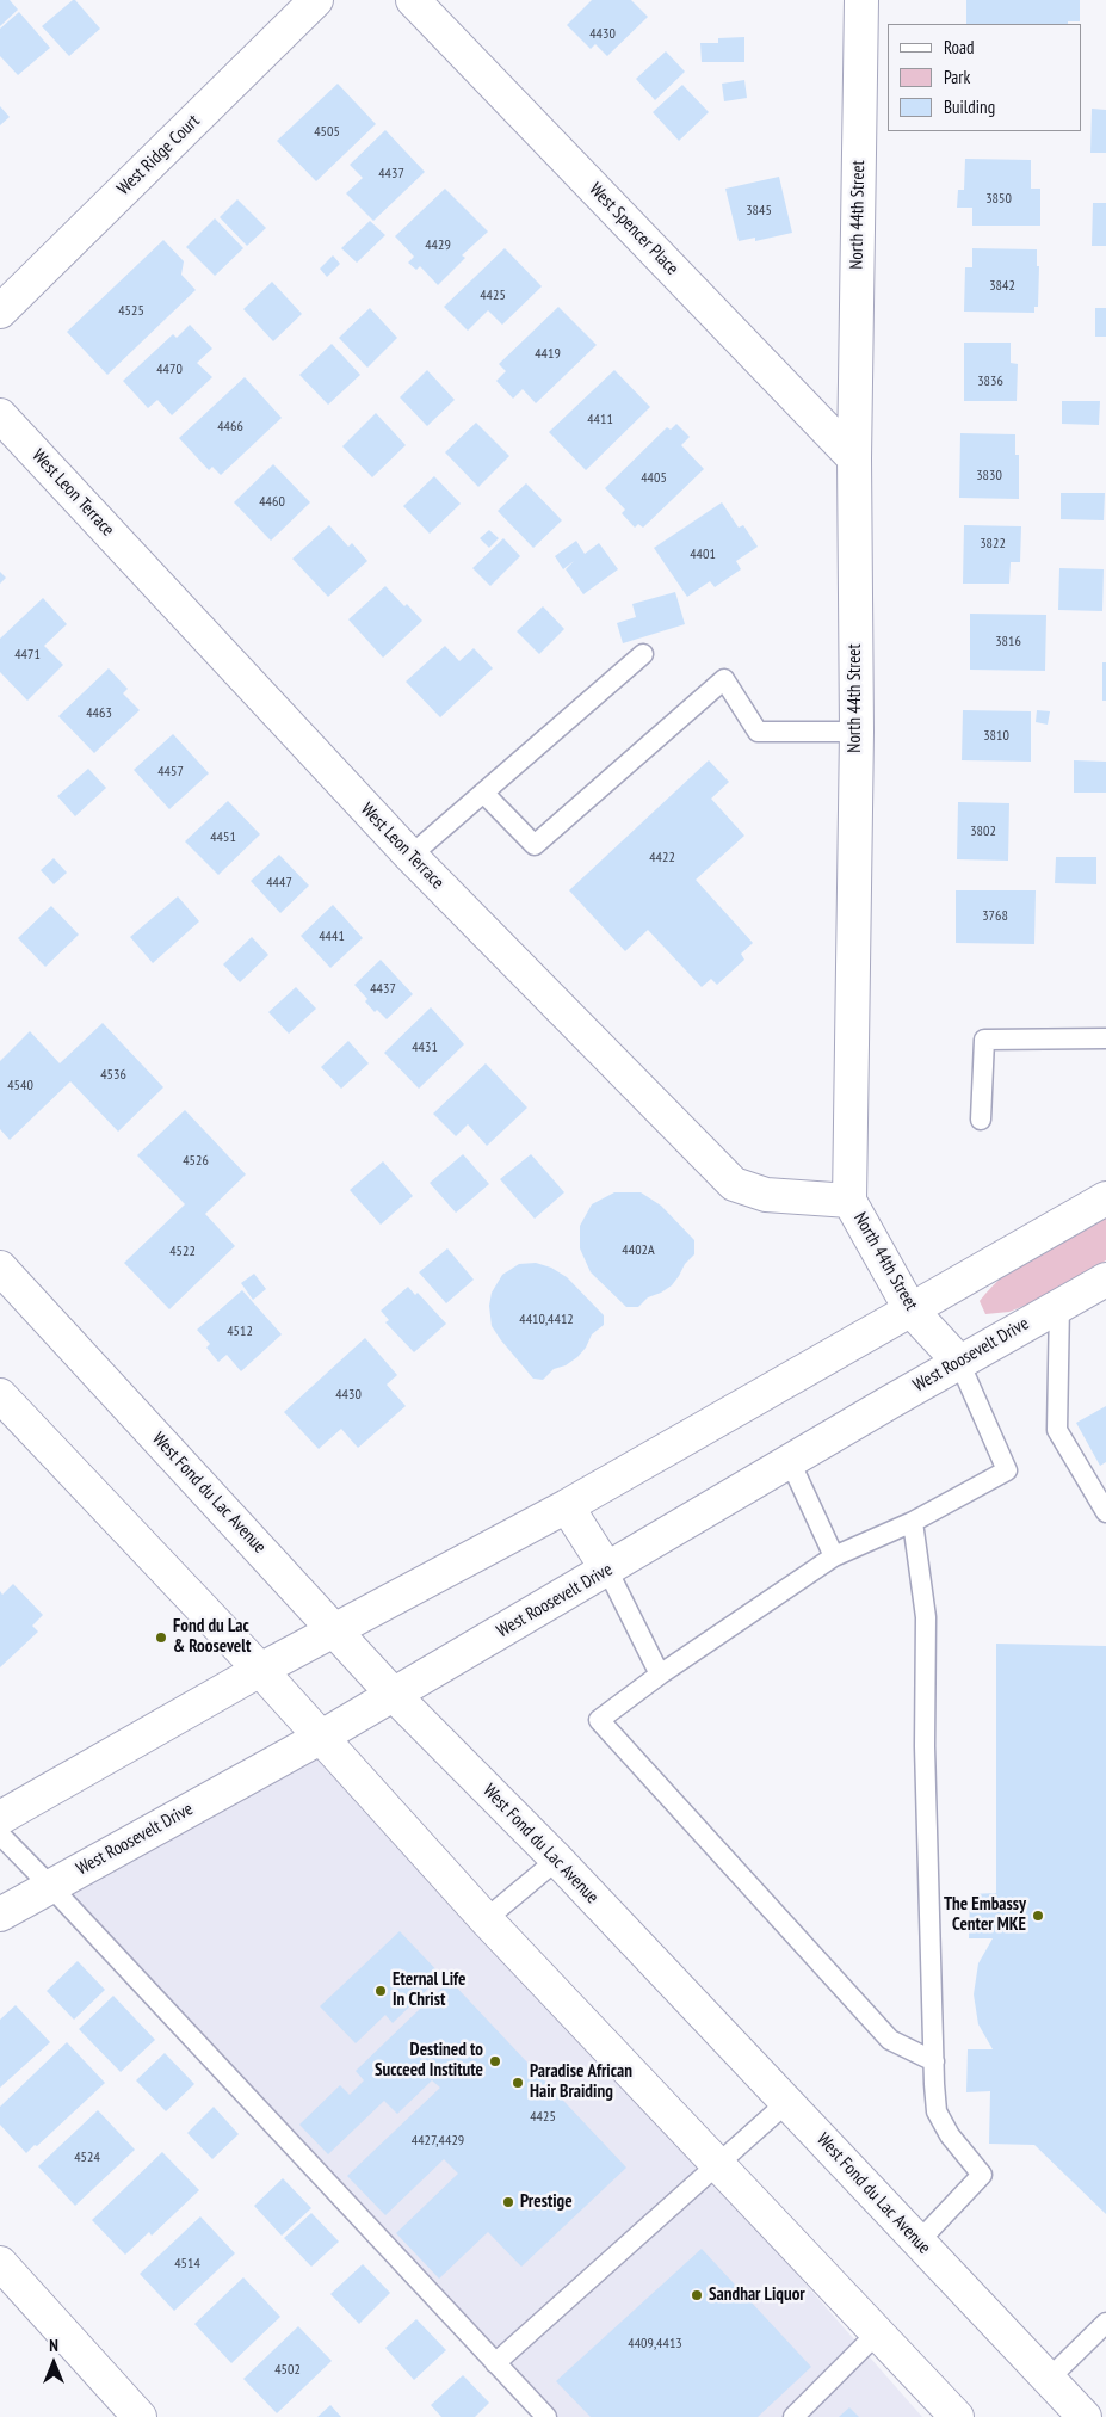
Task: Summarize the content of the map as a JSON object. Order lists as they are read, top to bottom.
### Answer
{
  "streets": {
    "street": [
      "West Ridge Court",
      "North 44th Street",
      "West Spencer Place",
      "West Leon Terrace",
      "West Roosevelt Drive",
      "West Fond du Lac Avenue"
    ]
  },
  "crossings": [
    ["North 44th Street", "West Spencer Place"],
    ["North 44th Street", "West Leon Terrace"],
    ["North 44th Street", "West Roosevelt Drive"],
    ["West Roosevelt Drive", "West Fond du Lac Avenue"]
  ],
  "places": [
    "Fond du Lac & Roosevelt",
    "The Embassy Center MKE",
    "Eternal Life In Christ",
    "Destined to Succeed Institute",
    "Paradise African Hair Braiding",
    "Prestige",
    "Sandhar Liquor"
  ],
  "house_numbers": [
    "4430",
    "4505",
    "4437",
    "3850",
    "3845",
    "4429",
    "3842",
    "4425",
    "4525",
    "4419",
    "4470",
    "3836",
    "4411",
    "4466",
    "3830",
    "4405",
    "4460",
    "3822",
    "4401",
    "3816",
    "4471",
    "4463",
    "3810",
    "4457",
    "3802",
    "4451",
    "4422",
    "4447",
    "3768",
    "4441",
    "4437",
    "4431",
    "4536",
    "4540",
    "4526",
    "4402A",
    "4522",
    "4410,4412",
    "4512",
    "4430",
    "4425",
    "4427,4429",
    "4524",
    "4514",
    "4409,4413",
    "4502"
  ],
  "legend": ["Road", "Park", "Building"],
  "north": "top"
}
